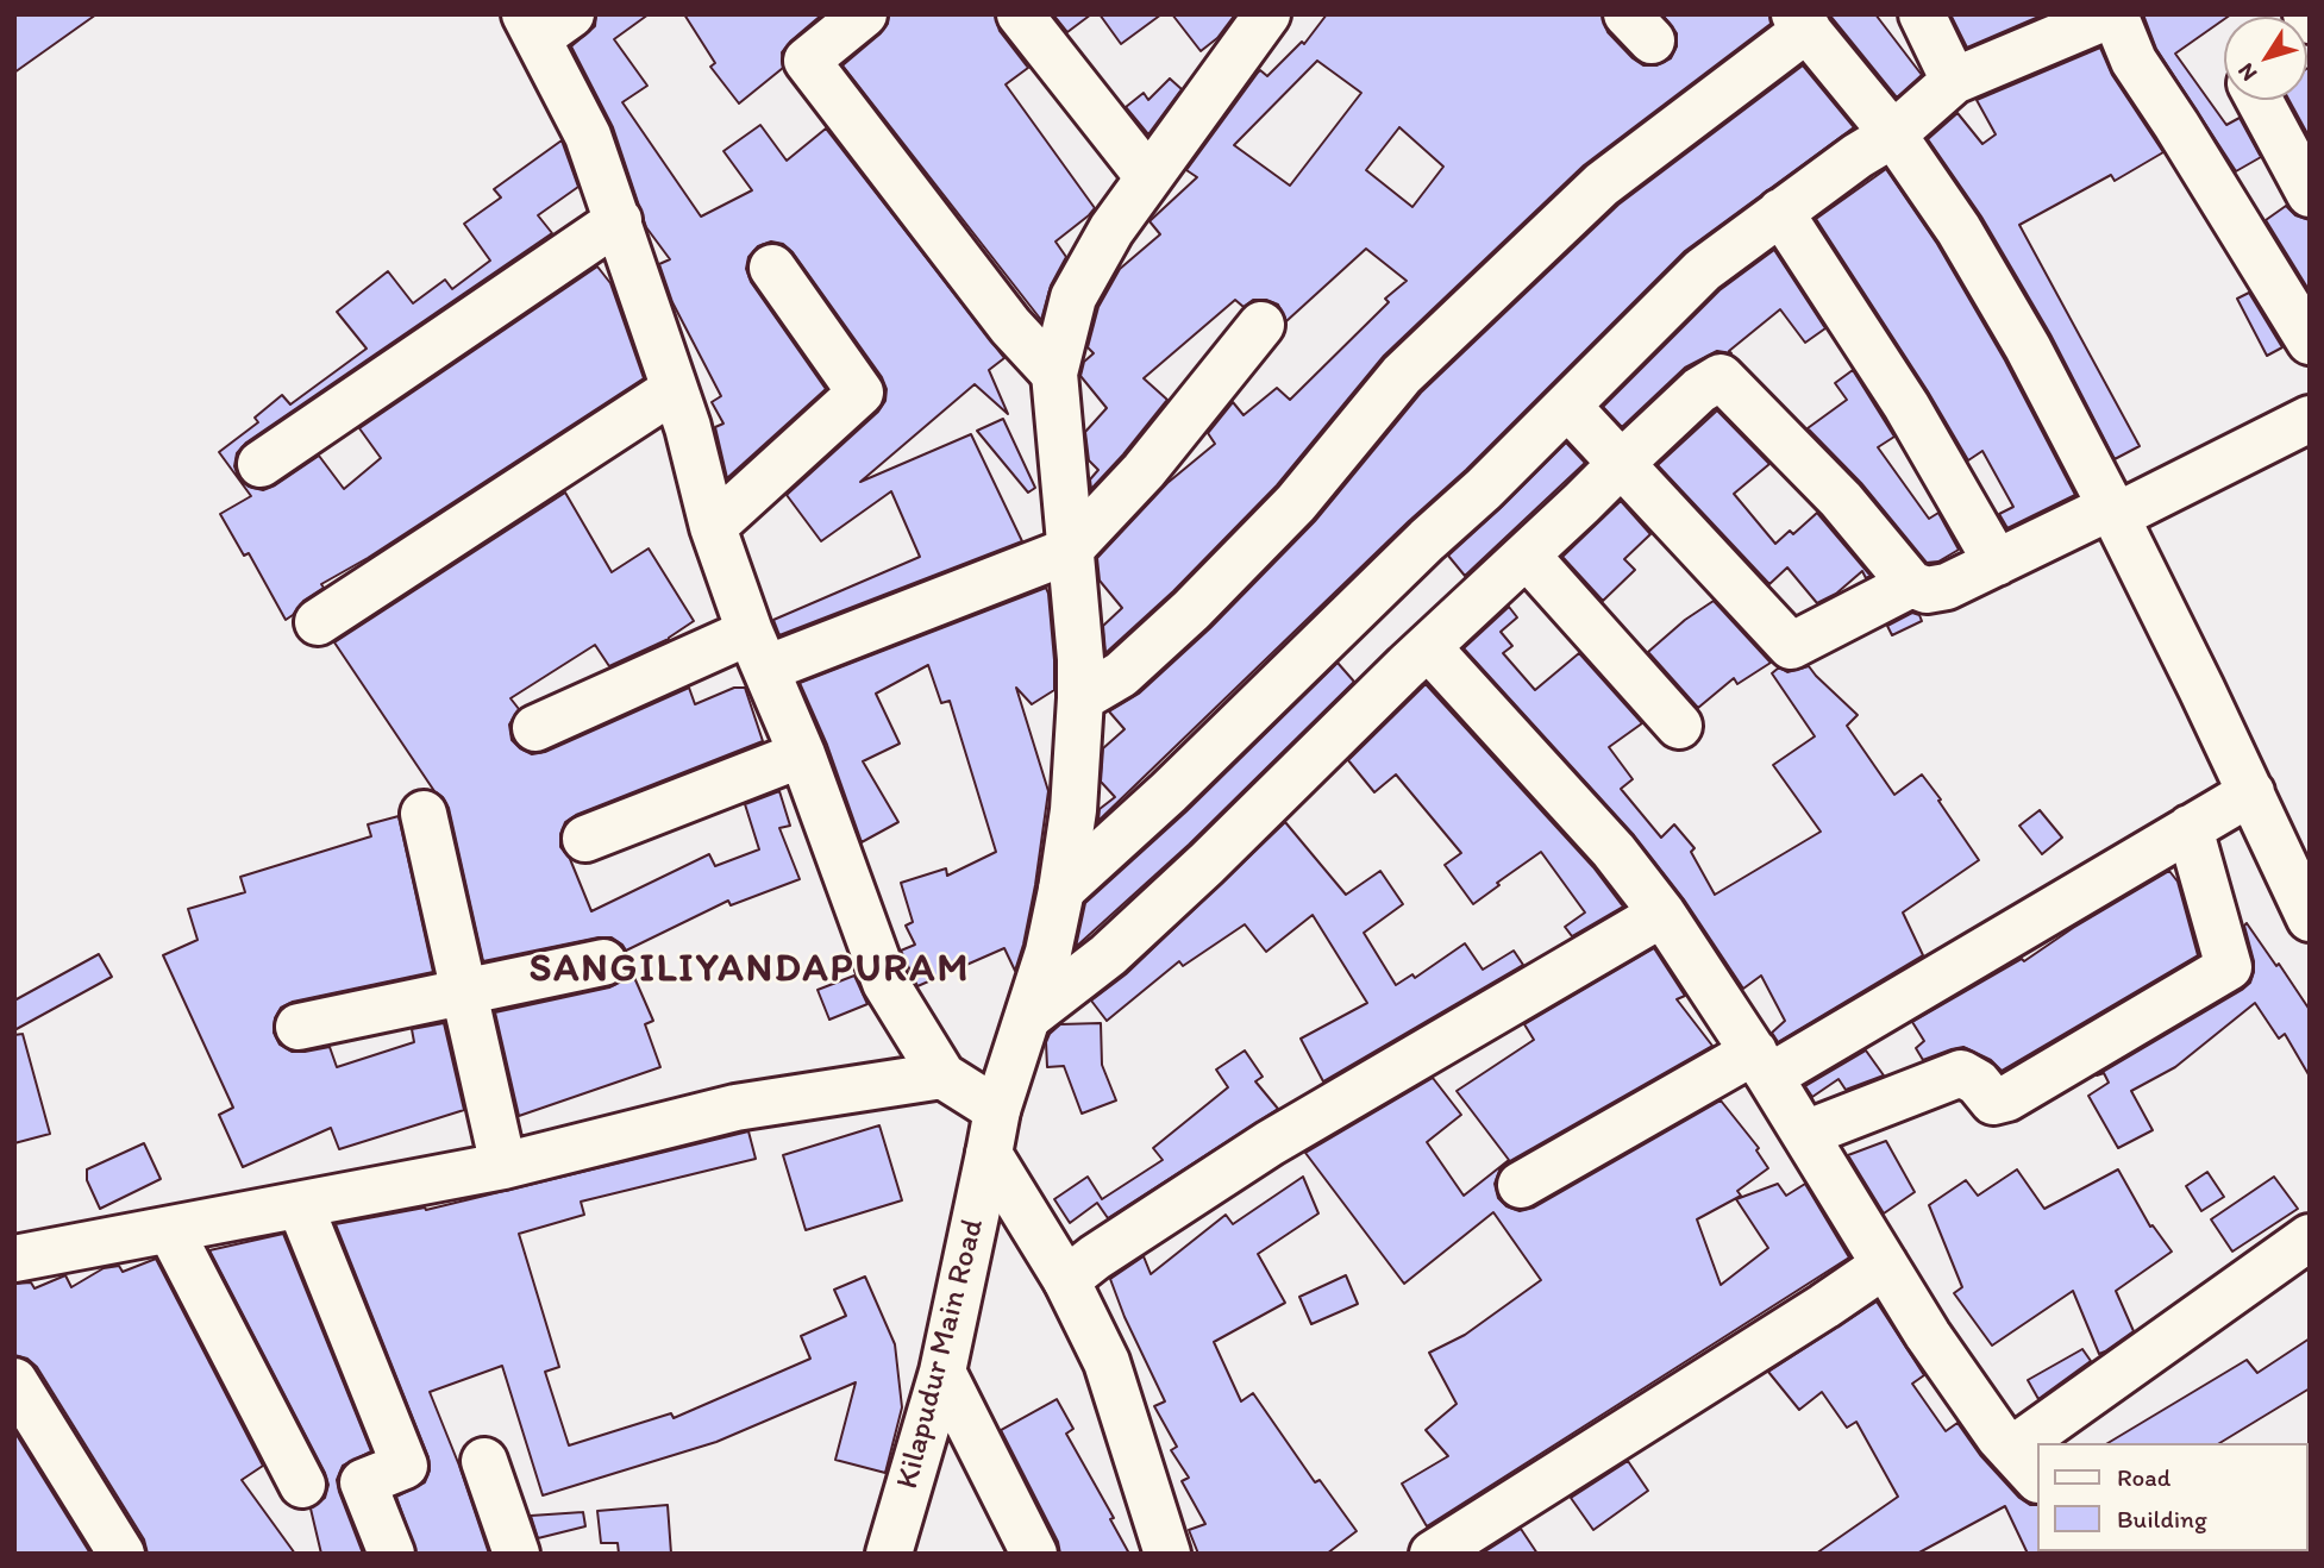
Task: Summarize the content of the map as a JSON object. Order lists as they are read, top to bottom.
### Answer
{
  "streets": {
    "street": ["Kilapudur Main Road"]
  },
  "districts": ["SANGILIYANDAPURAM"],
  "legend": ["Road", "Building"],
  "north": "bottom left"
}
